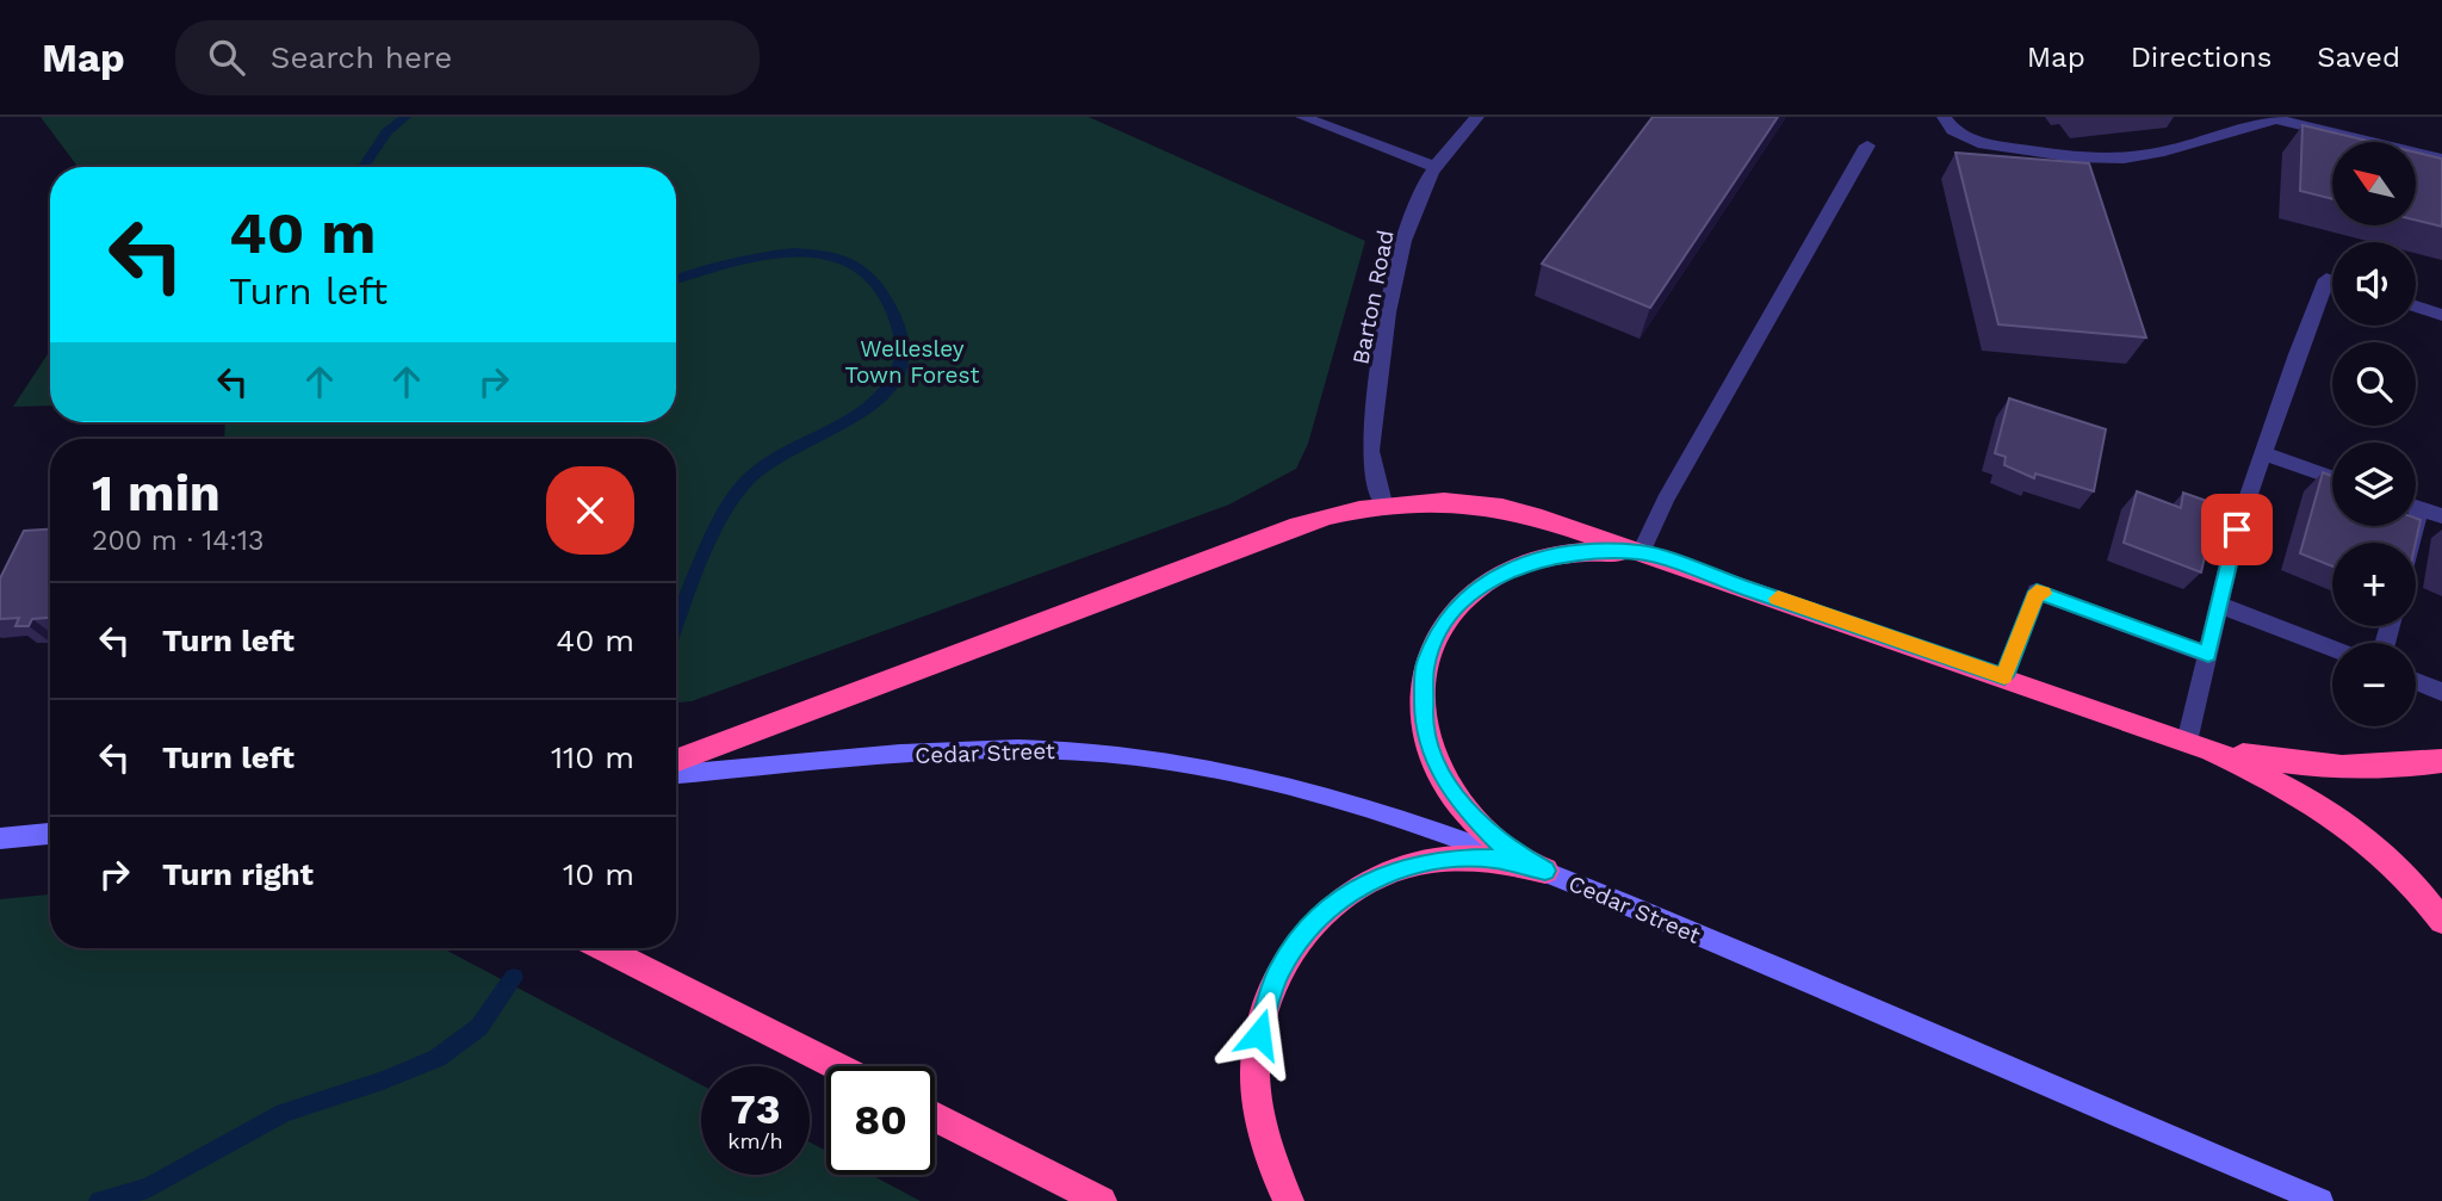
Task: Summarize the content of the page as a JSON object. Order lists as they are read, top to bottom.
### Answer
{
  "streets": {
    "main road": ["Cedar Street"],
    "lane": ["Barton Road"]
  },
  "parks": ["Wellesley Town Forest"],
  "north": "top left",
  "page": {
    "header": "Map",
    "search": "Search here",
    "nav": ["Map", "Directions", "Saved"],
    "map_buttons": ["+", "−"],
    "turn": ["40 m", "Turn left"],
    "heading": ["1 min", "200 m · 14:13"],
    "list": [
      {
        "name": "Turn left",
        "value": "40 m"
      },
      {
        "name": "Turn left",
        "value": "110 m"
      },
      {
        "name": "Turn right",
        "value": "10 m"
      }
    ],
    "speed": "73 km/h",
    "limit": "80"
  }
}
